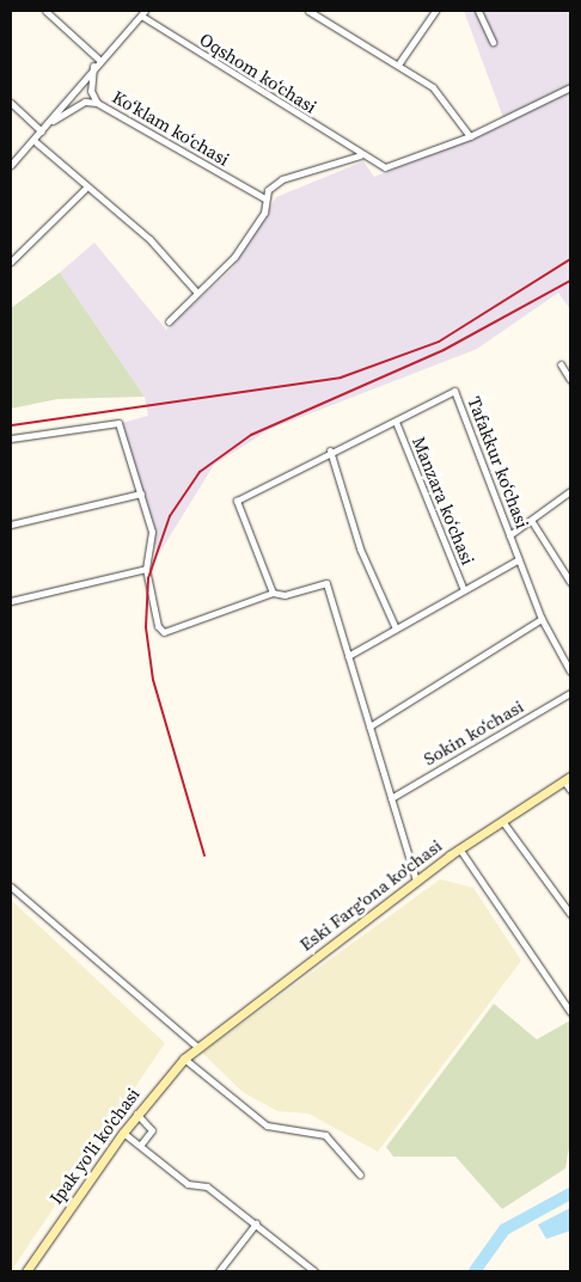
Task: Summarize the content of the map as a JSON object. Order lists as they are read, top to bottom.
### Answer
{
  "streets": {
    "main road": ["Eski Farg'ona ko'chasi", "Ipak yo'li ko'chasi"],
    "street": [
      "Oqshom koʻchasi",
      "Koʻklam koʻchasi",
      "Tafakkur koʻchasi",
      "Manzara koʻchasi",
      "Sokin koʻchasi"
    ]
  },
  "crossings": [
    ["Tafakkur koʻchasi", "Manzara koʻchasi"],
    ["Eski Farg'ona ko'chasi", "Ipak yo'li ko'chasi"]
  ]
}
